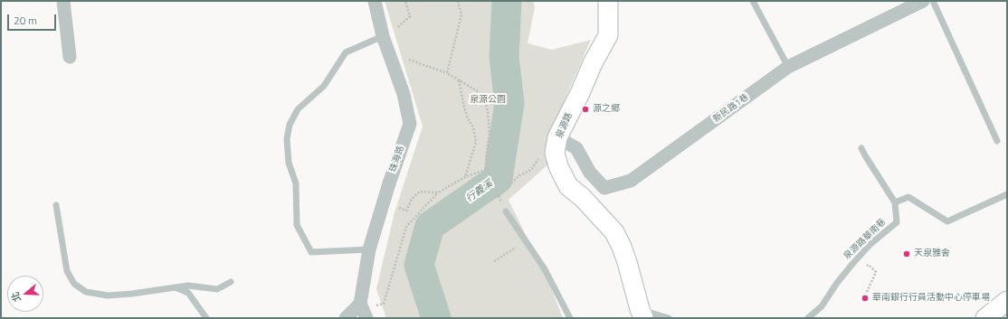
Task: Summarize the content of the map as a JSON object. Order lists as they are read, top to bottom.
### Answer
{
  "streets": {
    "street": ["新民路1巷", "泉源路", "珠海路"],
    "lane": ["泉源路華南巷"]
  },
  "crossings": [
    ["新民路1巷", "泉源路"]
  ],
  "water": ["行義溪"],
  "parks": ["泉源公園"],
  "places": ["源之鄉", "天泉雅舍", "華南銀行行員活動中心停車場"],
  "scale_bar": "20 m",
  "north": "left"
}
